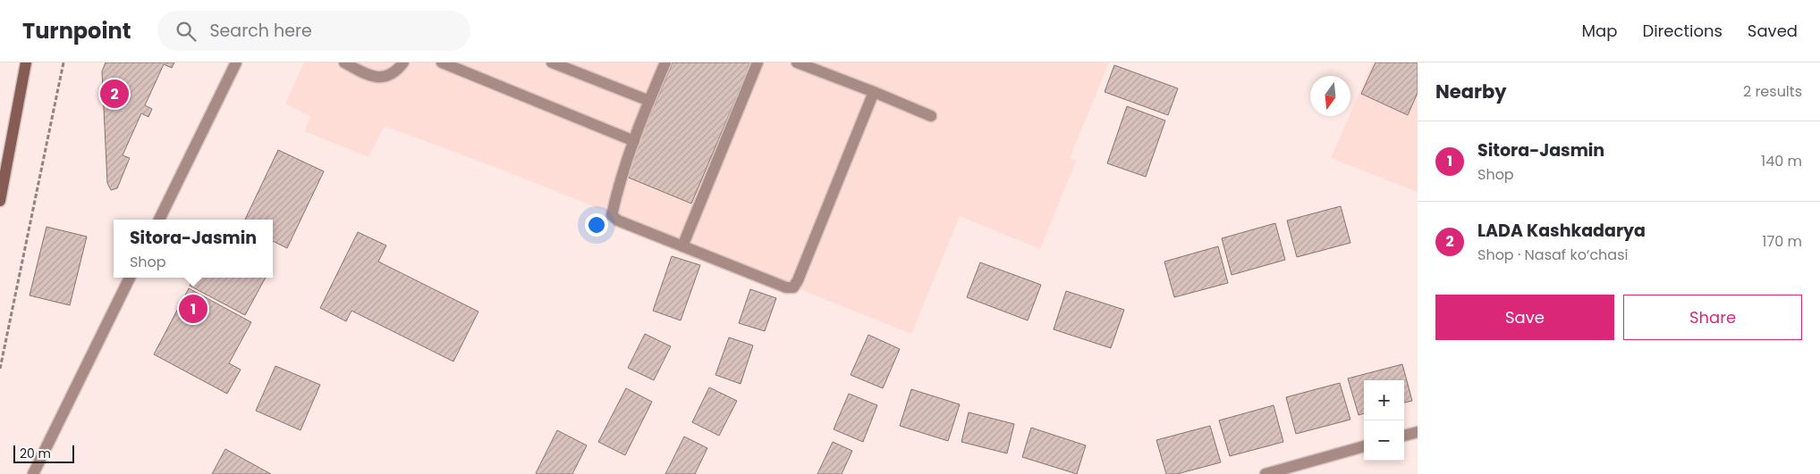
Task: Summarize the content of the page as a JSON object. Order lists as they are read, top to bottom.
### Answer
{
  "scale_bar": "20 m",
  "north": "bottom",
  "page": {
    "header": "Turnpoint",
    "search": "Search here",
    "nav": ["Map", "Directions", "Saved"],
    "heading": ["Nearby", "2 results"],
    "pins": ["2", "1"],
    "list": [
      {
        "mark": "1",
        "name": "Sitora-Jasmin",
        "note": "Shop",
        "value": "140 m"
      },
      {
        "mark": "2",
        "name": "LADA Kashkadarya",
        "note": "Shop · Nasaf ko‘chasi",
        "value": "170 m"
      }
    ],
    "popup": ["Sitora-Jasmin", "Shop"],
    "buttons": ["Save", "Share"],
    "map_buttons": ["+", "−"],
    "scale": "20 m"
  }
}
